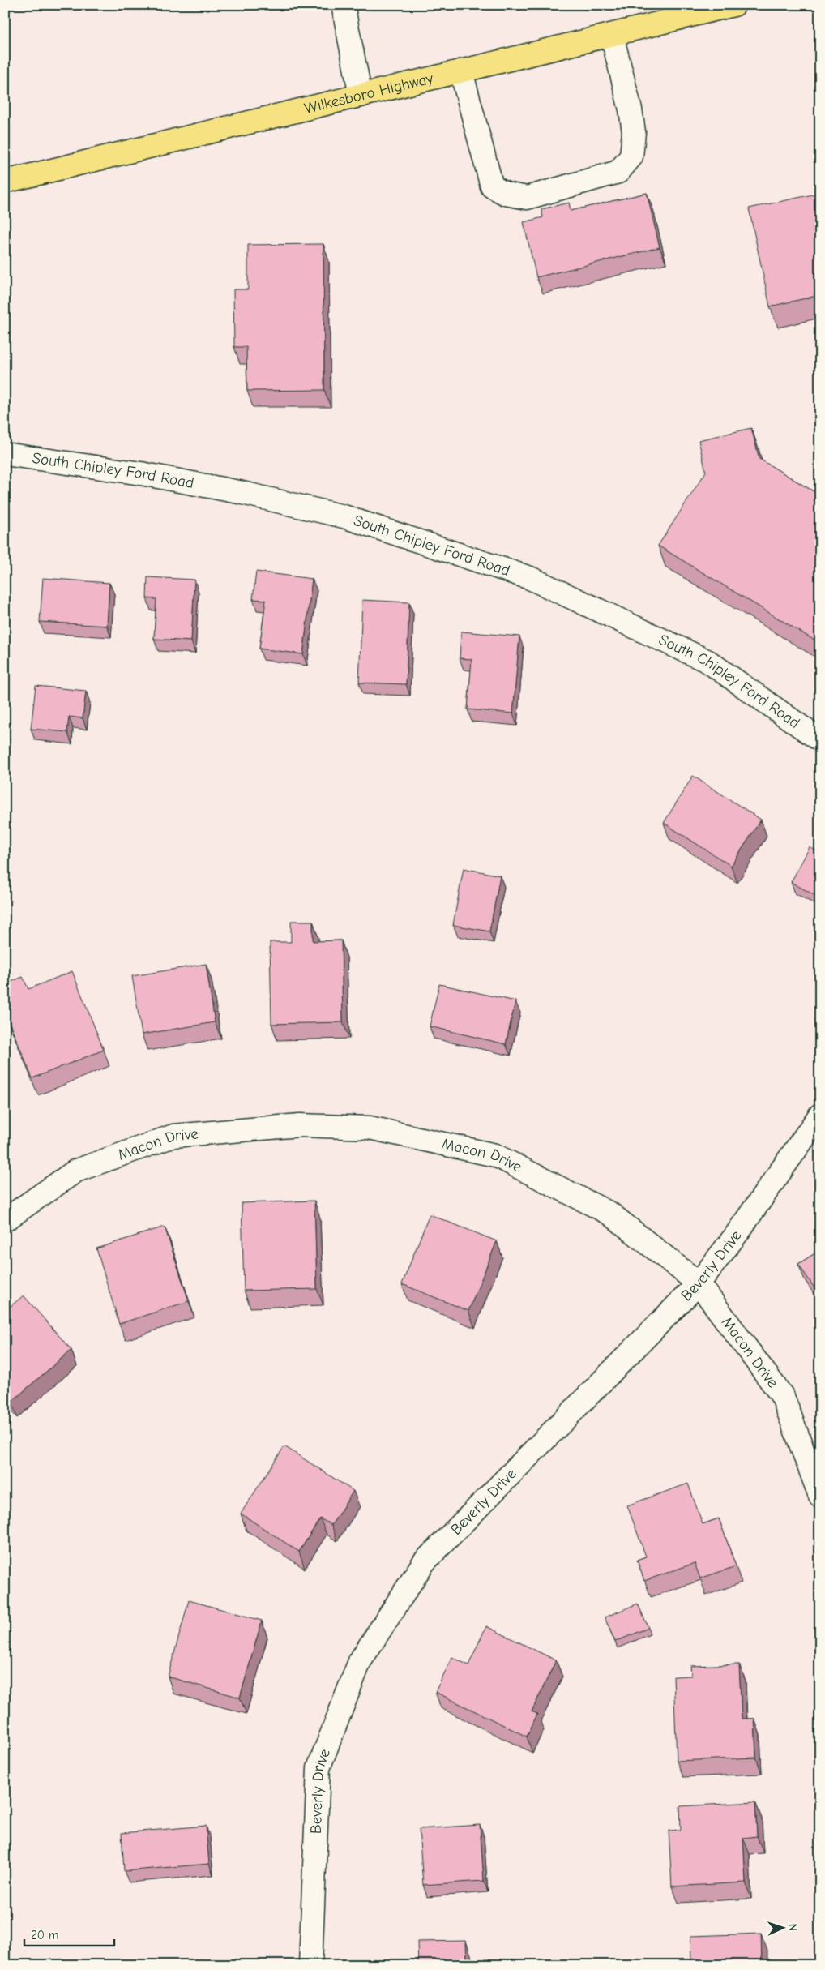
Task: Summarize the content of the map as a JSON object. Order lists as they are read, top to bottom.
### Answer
{
  "streets": {
    "main road": ["Wilkesboro Highway"],
    "street": ["South Chipley Ford Road", "Macon Drive", "Beverly Drive"]
  },
  "crossings": [
    ["Macon Drive", "Beverly Drive"]
  ],
  "scale_bar": "20 m",
  "north": "right"
}
